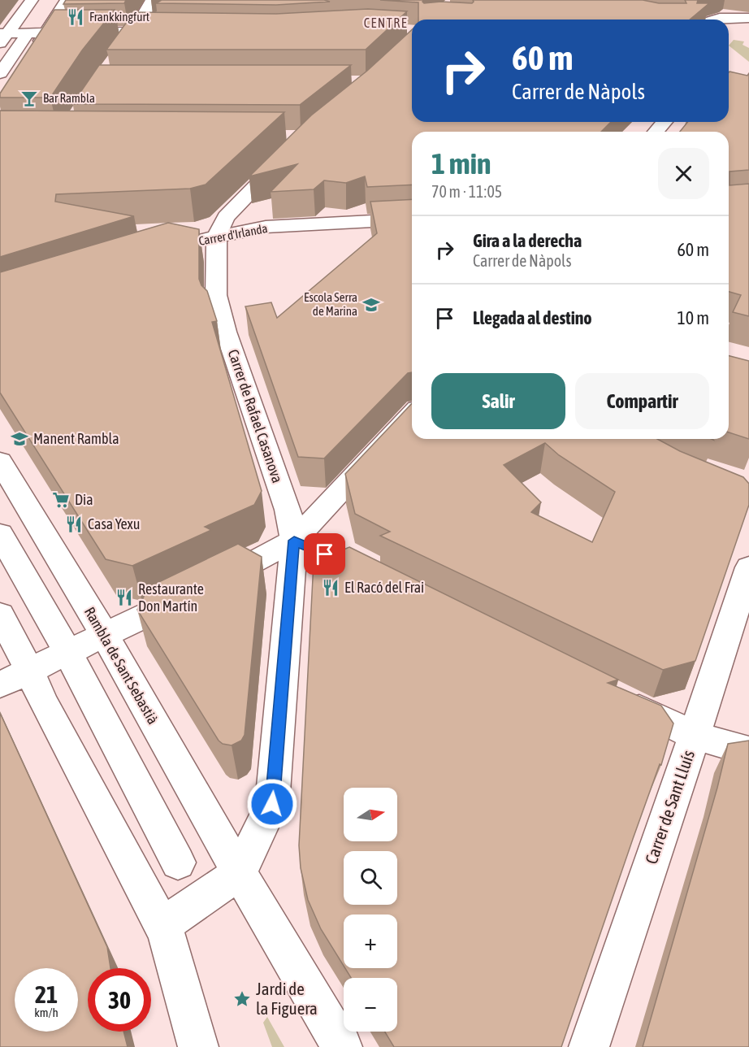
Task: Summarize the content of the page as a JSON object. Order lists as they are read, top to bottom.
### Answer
{
  "streets": {
    "street": [
      "Carrer d'Irlanda",
      "Carrer de Rafael Casanova",
      "Rambla de Sant Sebastià",
      "Carrer de Sant Lluís"
    ]
  },
  "crossings": [
    ["Carrer d'Irlanda", "Carrer de Rafael Casanova"],
    ["Carrer de Rafael Casanova", "Rambla de Sant Sebastià"]
  ],
  "districts": ["CENTRE"],
  "places": {
    "restaurant": [
      "Frankkingfurt",
      "Casa Yexu",
      "El Racó del Frai",
      "Restaurante Don Martín"
    ],
    "bar": ["Bar Rambla"],
    "school or university": ["Escola Serra de Marina", "Manent Rambla"],
    "supermarket": ["Dia"],
    "place": ["Jardi de la Figuera"]
  },
  "north": "right",
  "page": {
    "turn": ["60 m", "Carrer de Nàpols"],
    "heading": ["1 min", "70 m · 11:05"],
    "list": [
      {
        "name": "Gira a la derecha",
        "note": "Carrer de Nàpols",
        "value": "60 m"
      },
      {
        "name": "Llegada al destino",
        "value": "10 m"
      }
    ],
    "buttons": ["Salir", "Compartir"],
    "map_buttons": ["+", "−"],
    "speed": "21 km/h",
    "limit": "30"
  }
}
